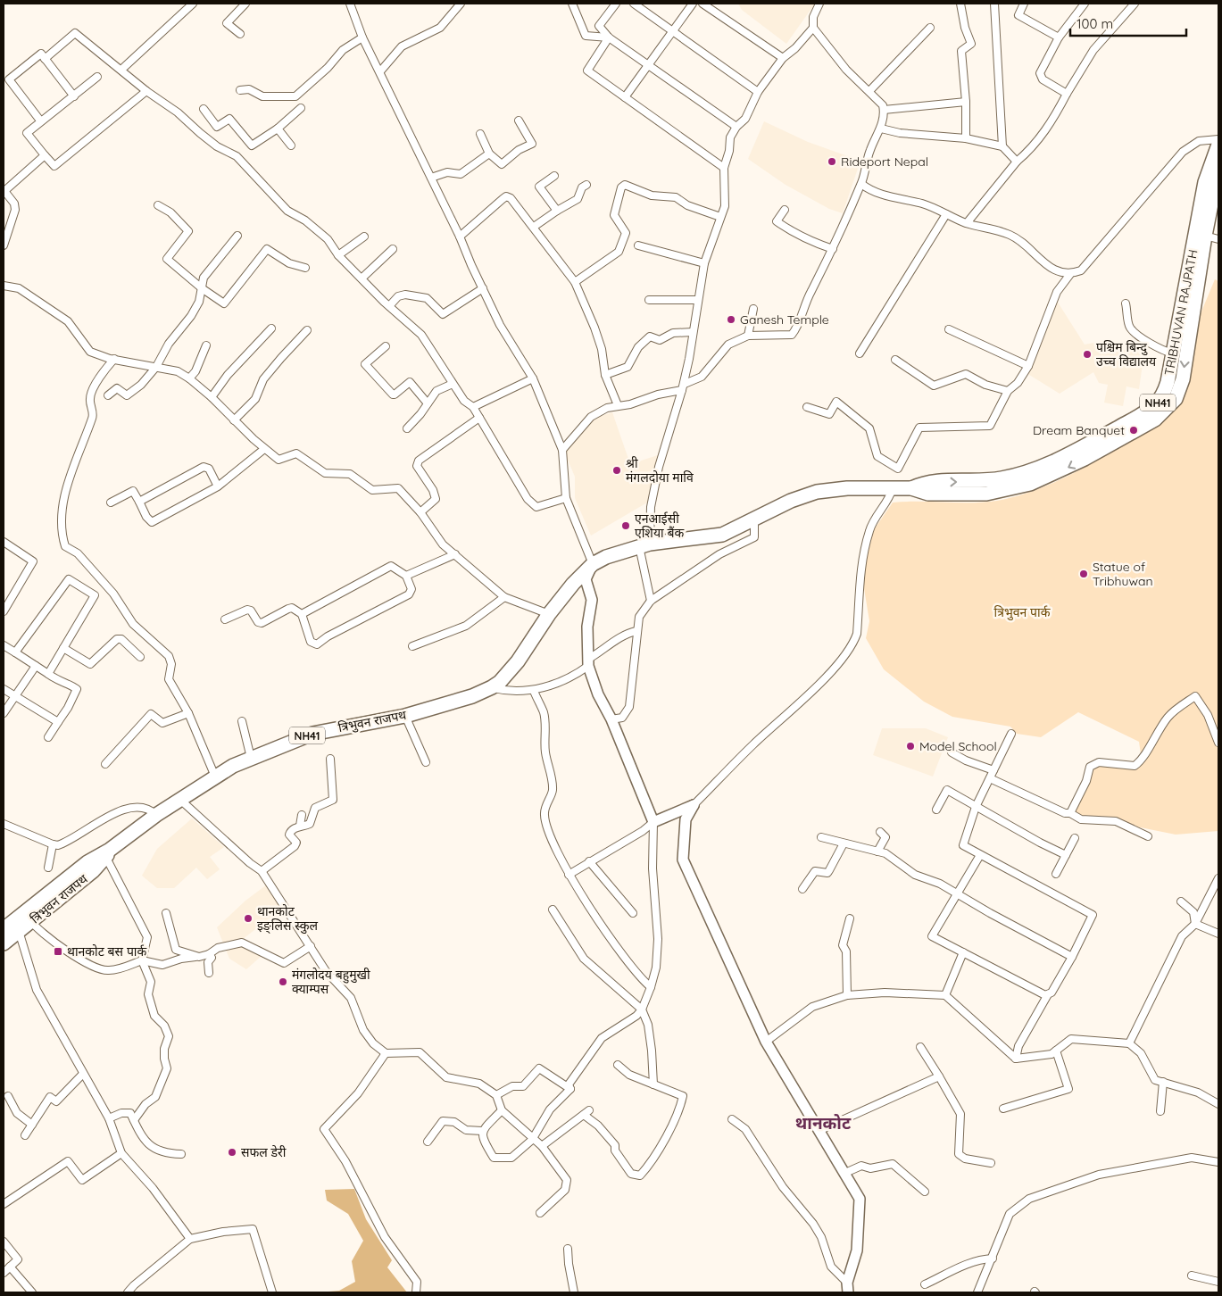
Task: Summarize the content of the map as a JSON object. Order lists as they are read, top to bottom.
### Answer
{
  "streets": {
    "highway": ["TRIBHUVAN RAJPATH", "NH41", "त्रिभुवन राजपथ"]
  },
  "crossings": [
    ["TRIBHUVAN RAJPATH", "त्रिभुवन राजपथ"]
  ],
  "districts": ["थानकोट"],
  "parks": ["त्रिभुवन पार्क"],
  "places": {
    "other": [
      "Rideport Nepal",
      "Ganesh Temple",
      "पश्चिम बिन्दु उच्च विद्यालय",
      "Dream Banquet",
      "श्री मंगलदोया मावि",
      "एनआईसी एशिया बैंक",
      "Statue of Tribhuwan",
      "Model School",
      "थानकोट इङ्लिस स्कुल",
      "मंगलोदय बहुमुखी क्याम्पस",
      "सफल डेरी"
    ],
    "transit": ["थानकोट बस पार्क"]
  },
  "scale_bar": "100 m"
}
